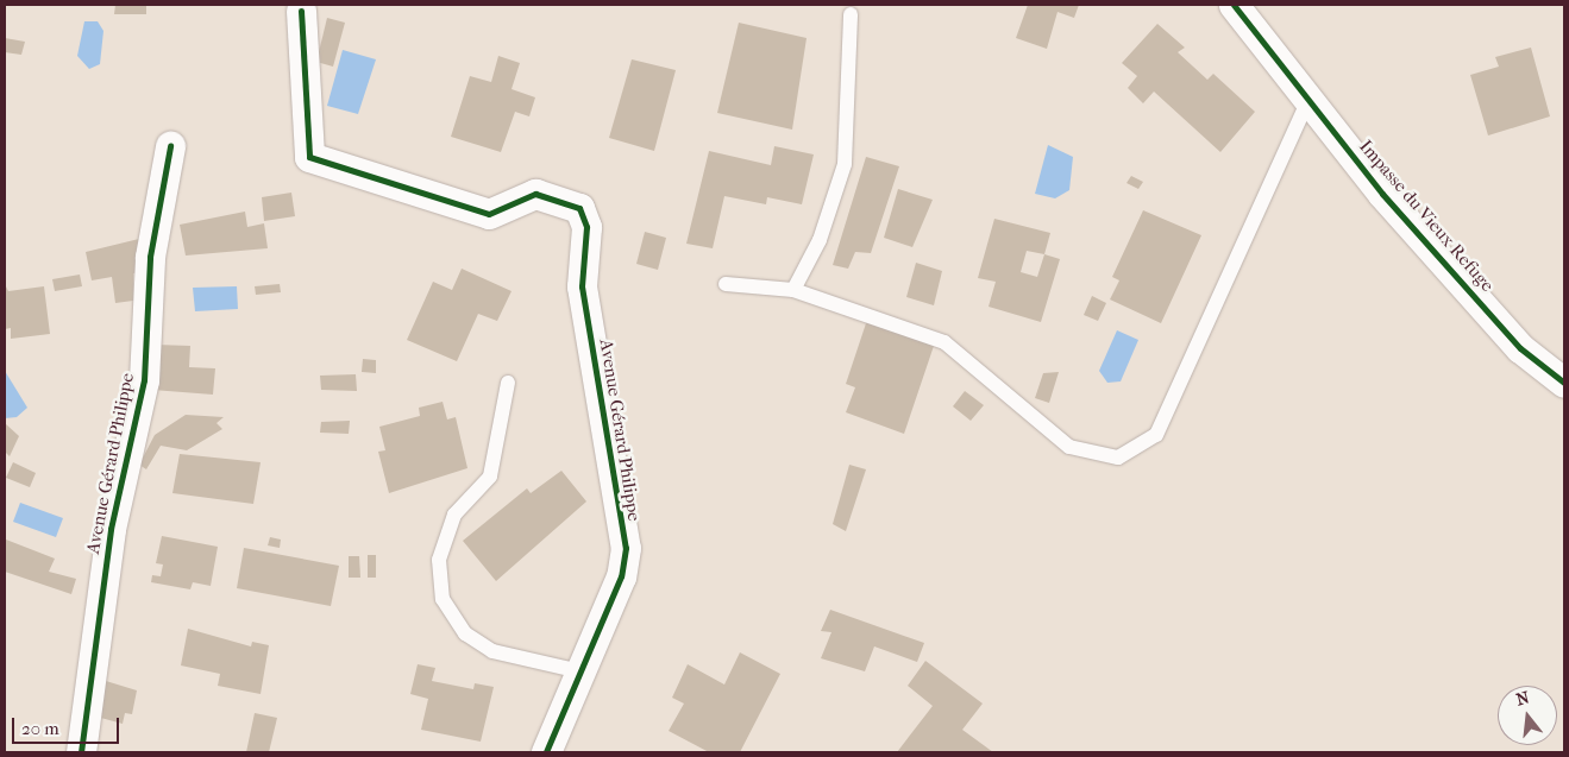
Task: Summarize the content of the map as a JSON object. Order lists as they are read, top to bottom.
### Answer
{
  "streets": {
    "street": ["Impasse du Vieux Refuge", "Avenue Gérard Philippe"]
  },
  "scale_bar": "20 m",
  "north": "top"
}
